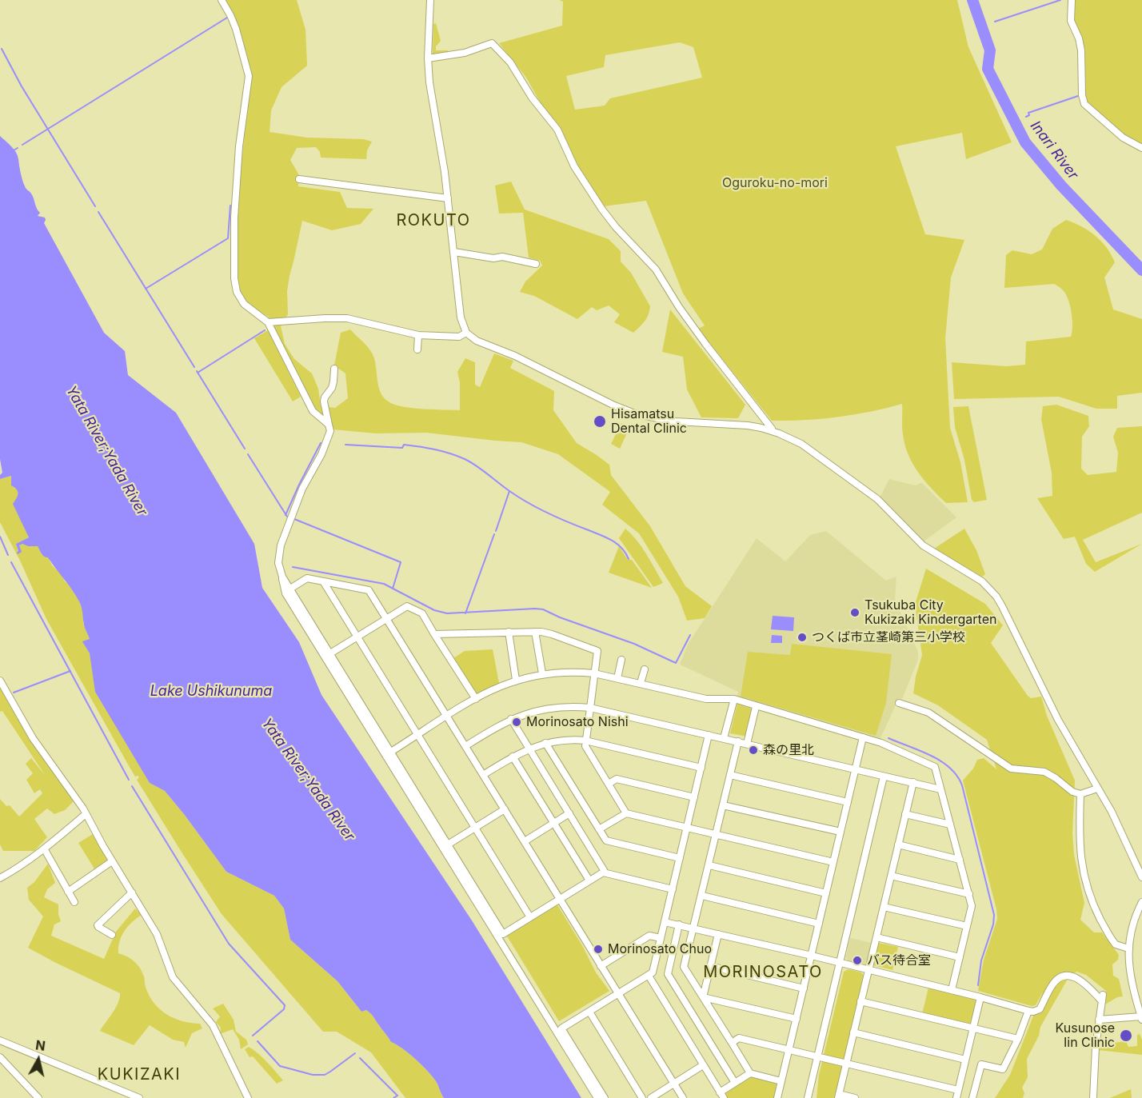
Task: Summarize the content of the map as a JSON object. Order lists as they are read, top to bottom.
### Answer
{
  "districts": ["ROKUTO", "MORINOSATO", "KUKIZAKI"],
  "water": ["Inari River", "Yata River;Yada River", "Lake Ushikunuma"],
  "parks": ["Oguroku-no-mori"],
  "places": [
    "Hisamatsu Dental Clinic",
    "Tsukuba City Kukizaki Kindergarten",
    "つくば市立茎崎第三小学校",
    "Morinosato Nishi",
    "森の里北",
    "Morinosato Chuo",
    "バス待合室",
    "Kusunose Iin Clinic"
  ],
  "north": "top"
}
